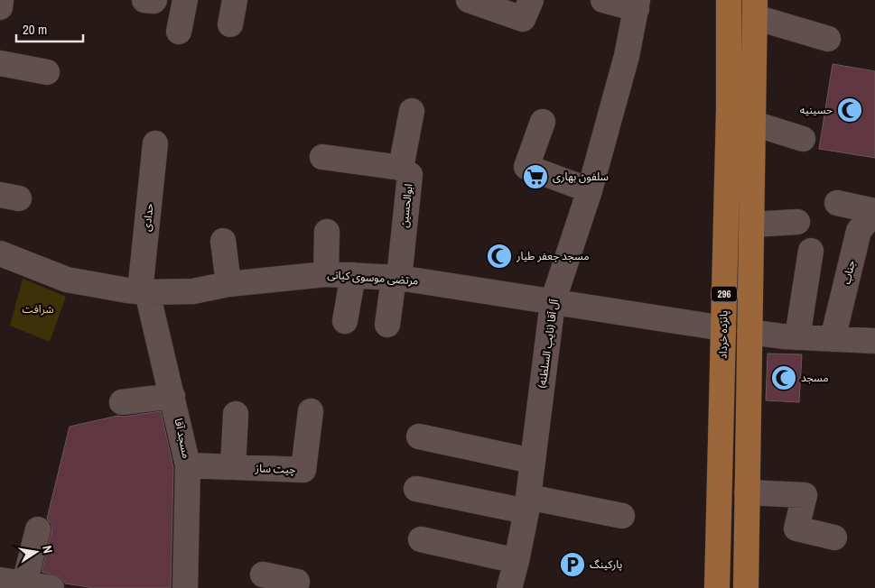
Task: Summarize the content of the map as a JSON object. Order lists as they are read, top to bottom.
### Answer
{
  "streets": {
    "main road": ["296", "پانزده خرداد"],
    "street": [
      "ابوالحسین",
      "حدادی",
      "جناب",
      "مرتضی موسوی کیانی",
      "آل آقا (نایب السلطنه)",
      "مسجد آقا",
      "چیت ساز"
    ]
  },
  "crossings": [
    ["ابوالحسین", "مرتضی موسوی کیانی"],
    ["حدادی", "مرتضی موسوی کیانی"],
    ["حدادی", "مسجد آقا"],
    ["مرتضی موسوی کیانی", "پانزده خرداد"],
    ["مرتضی موسوی کیانی", "آل آقا (نایب السلطنه)"],
    ["مرتضی موسوی کیانی", "مسجد آقا"],
    ["مسجد آقا", "چیت ساز"]
  ],
  "parks": ["شرافت"],
  "places": {
    "mosque": ["حسینیه", "مسجد جعفر طیار", "مسجد"],
    "supermarket": ["سلفون بهاری"],
    "parking": ["پارکینگ"]
  },
  "scale_bar": "20 m",
  "north": "right"
}
